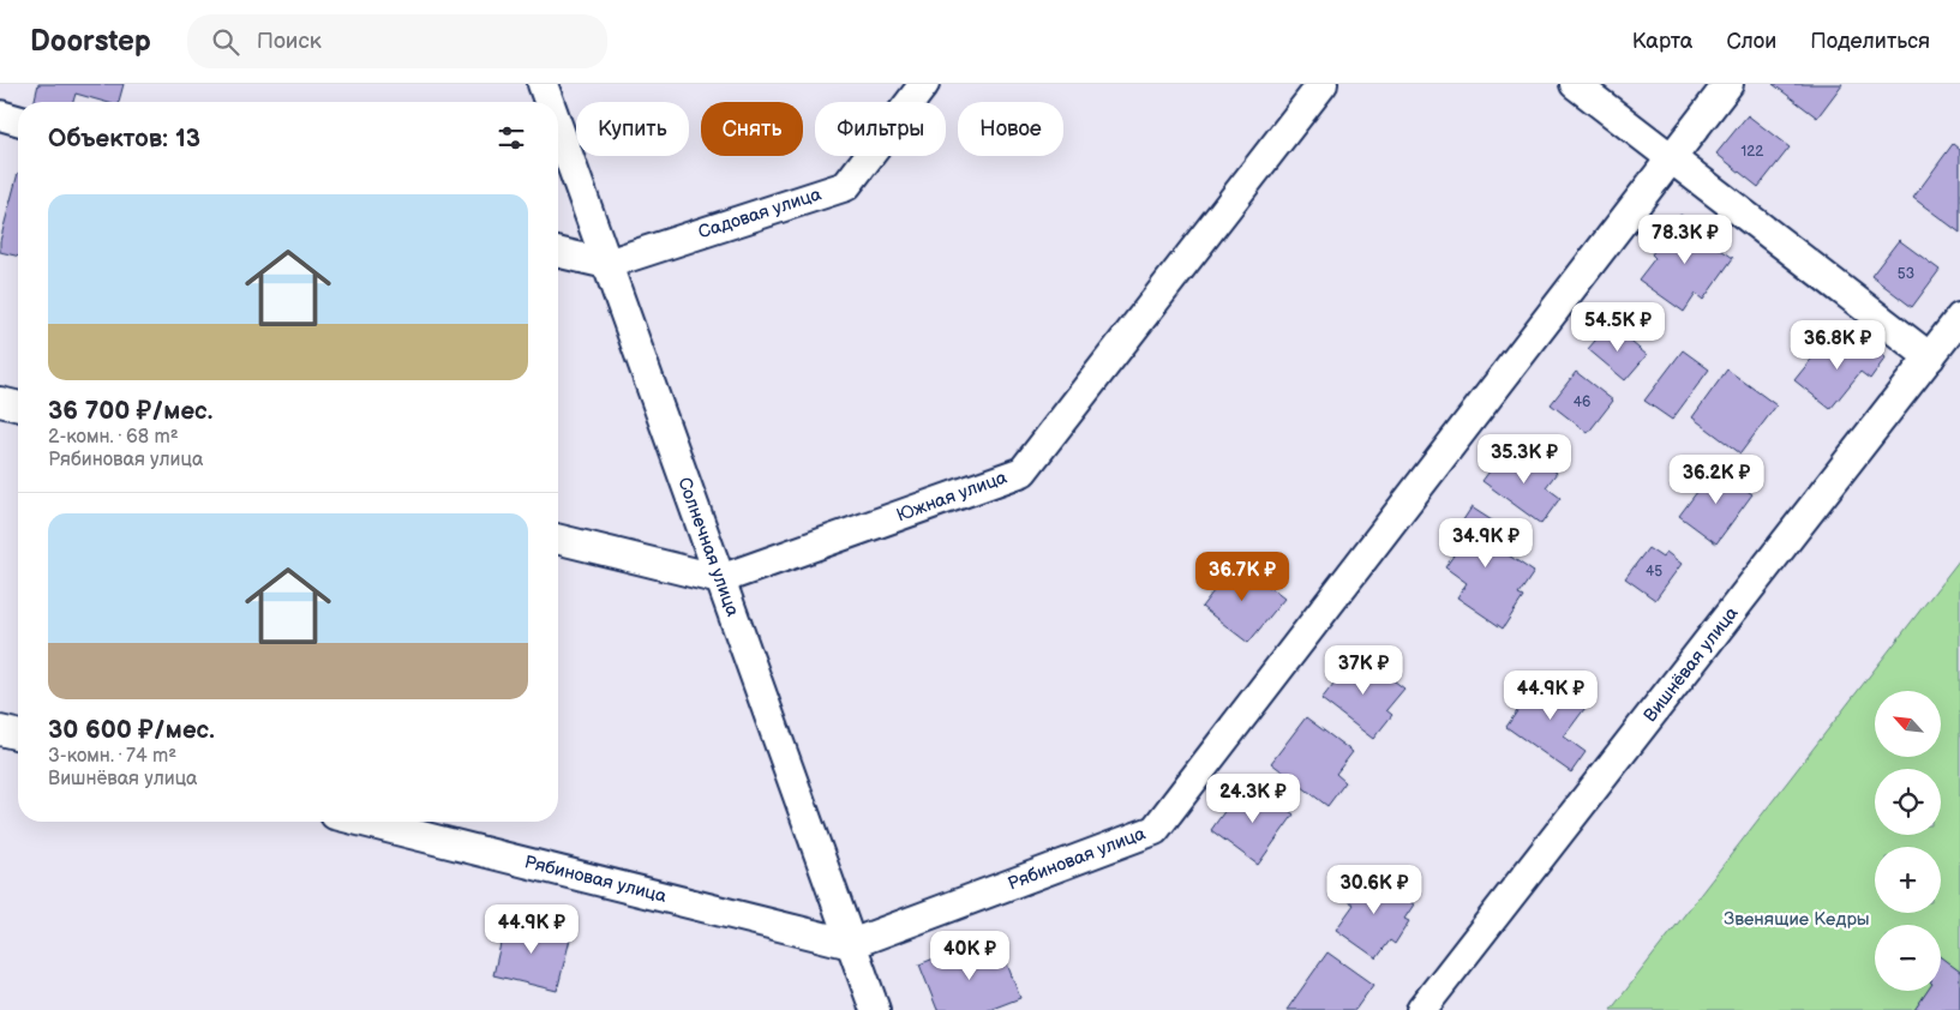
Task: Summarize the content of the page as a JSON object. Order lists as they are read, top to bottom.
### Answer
{
  "streets": {
    "street": [
      "Садовая улица",
      "Южная улица",
      "Солнечная улица",
      "Вишнёвая улица",
      "Рябиновая улица"
    ]
  },
  "crossings": [
    ["Садовая улица", "Солнечная улица"],
    ["Южная улица", "Солнечная улица"],
    ["Солнечная улица", "Рябиновая улица"]
  ],
  "parks": ["Звенящие Кедры"],
  "house_numbers": [
    "122",
    "53",
    "46",
    "45"
  ],
  "north": "top left",
  "page": {
    "header": "Doorstep",
    "search": "Поиск",
    "nav": ["Карта", "Слои", "Поделиться"],
    "chip": [
      "Купить",
      "Снять",
      "Фильтры",
      "Новое"
    ],
    "heading": "Объектов: 13",
    "list": [
      {
        "name": "36 700 ₽/мес.",
        "note": "2-комн. · 68 m² · Рябиновая улица"
      },
      {
        "name": "30 600 ₽/мес.",
        "note": "3-комн. · 74 m² · Вишнёвая улица"
      }
    ],
    "price": [
      "78.3K ₽",
      "54.5K ₽",
      "36.8K ₽",
      "35.3K ₽",
      "36.2K ₽",
      "34.9K ₽",
      "36.7K ₽",
      "37K ₽",
      "44.9K ₽",
      "24.3K ₽",
      "30.6K ₽",
      "44.9K ₽",
      "40K ₽"
    ],
    "map_buttons": ["+", "−"]
  }
}
